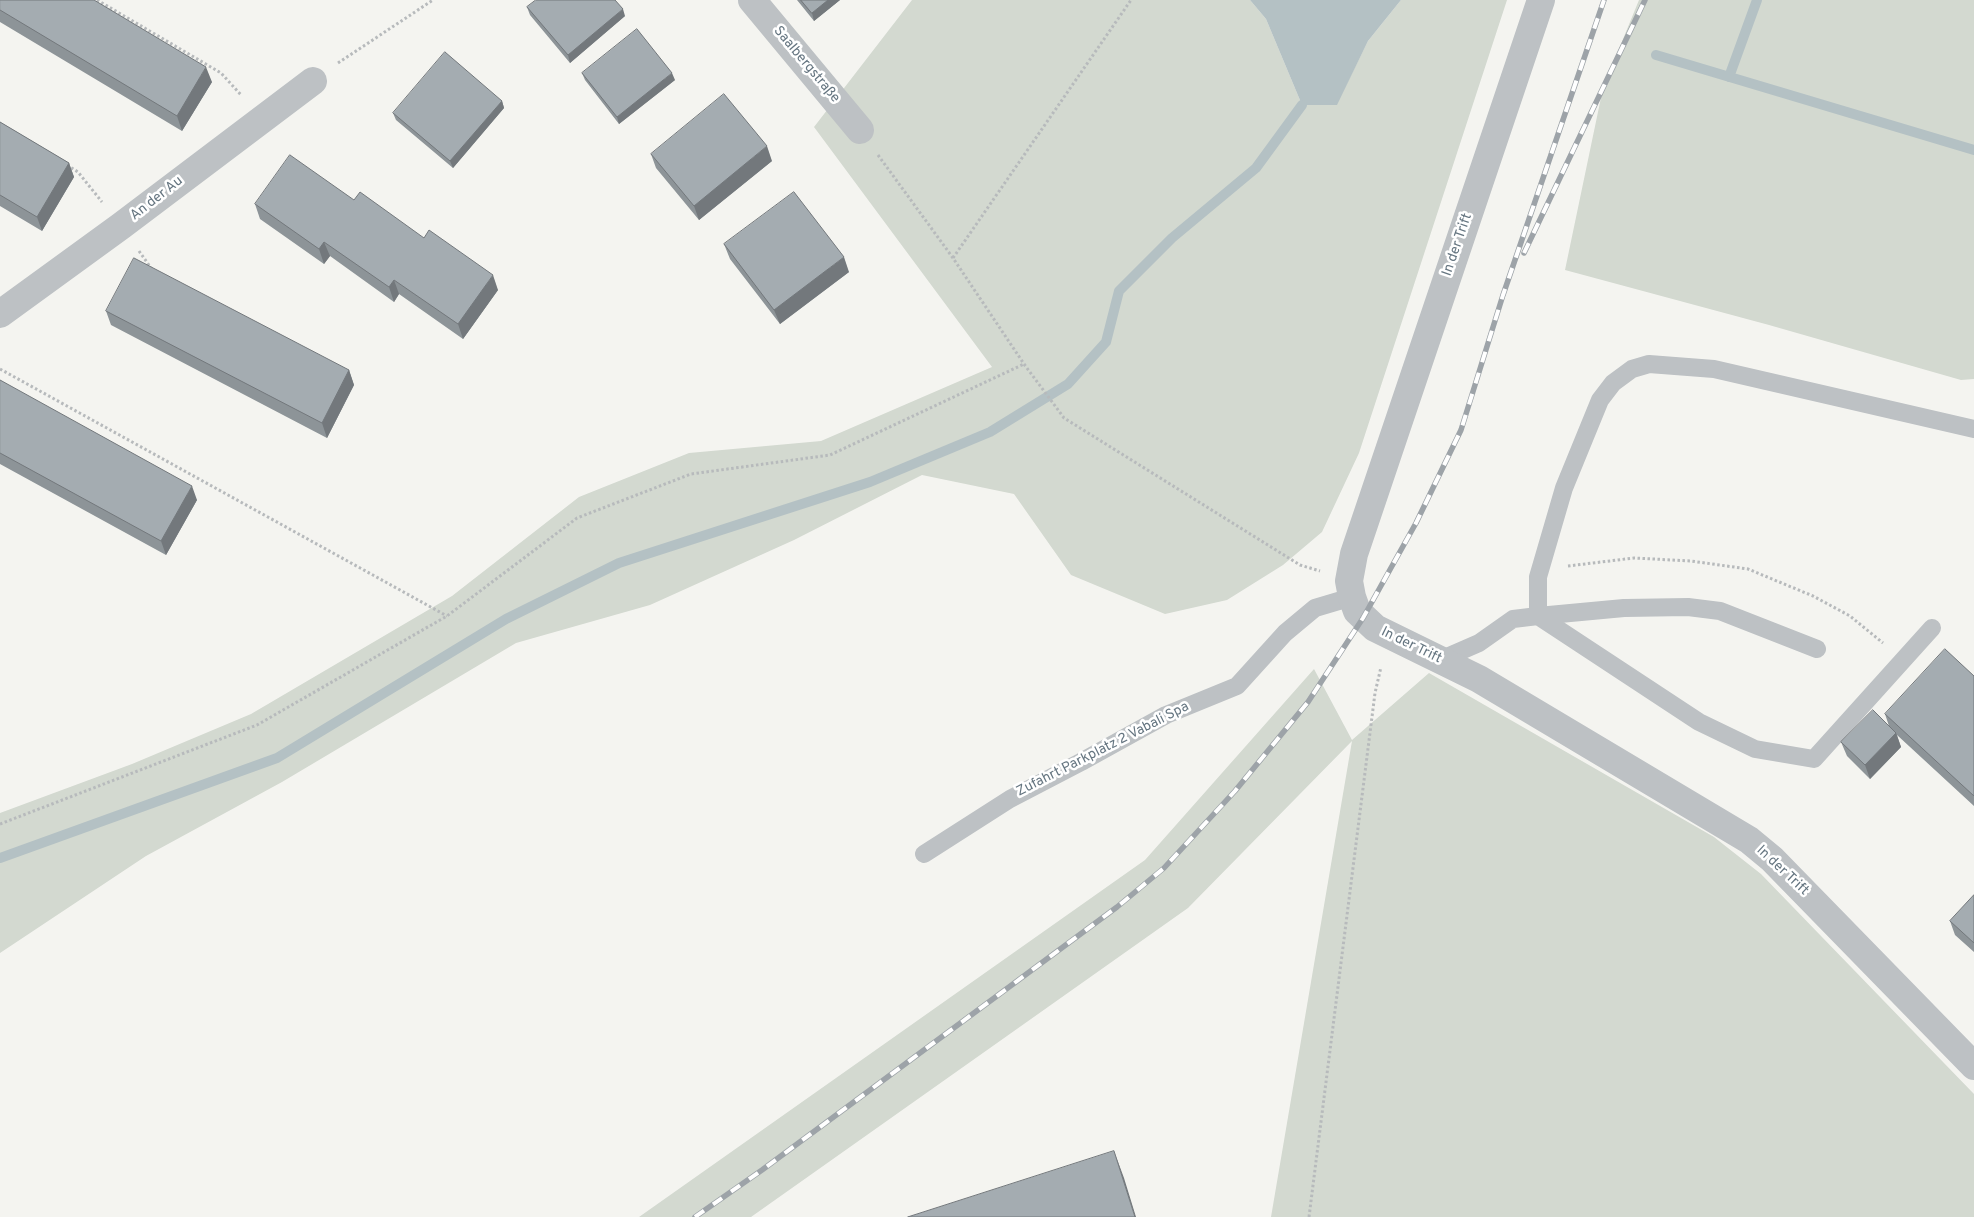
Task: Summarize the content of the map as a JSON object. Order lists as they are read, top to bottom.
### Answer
{
  "streets": {
    "street": ["Saalbergstraße", "An der Au", "In der Trift"],
    "lane": ["Zufahrt Parkplatz 2 Vabali Spa"]
  },
  "crossings": [
    ["In der Trift", "Zufahrt Parkplatz 2 Vabali Spa"]
  ]
}
